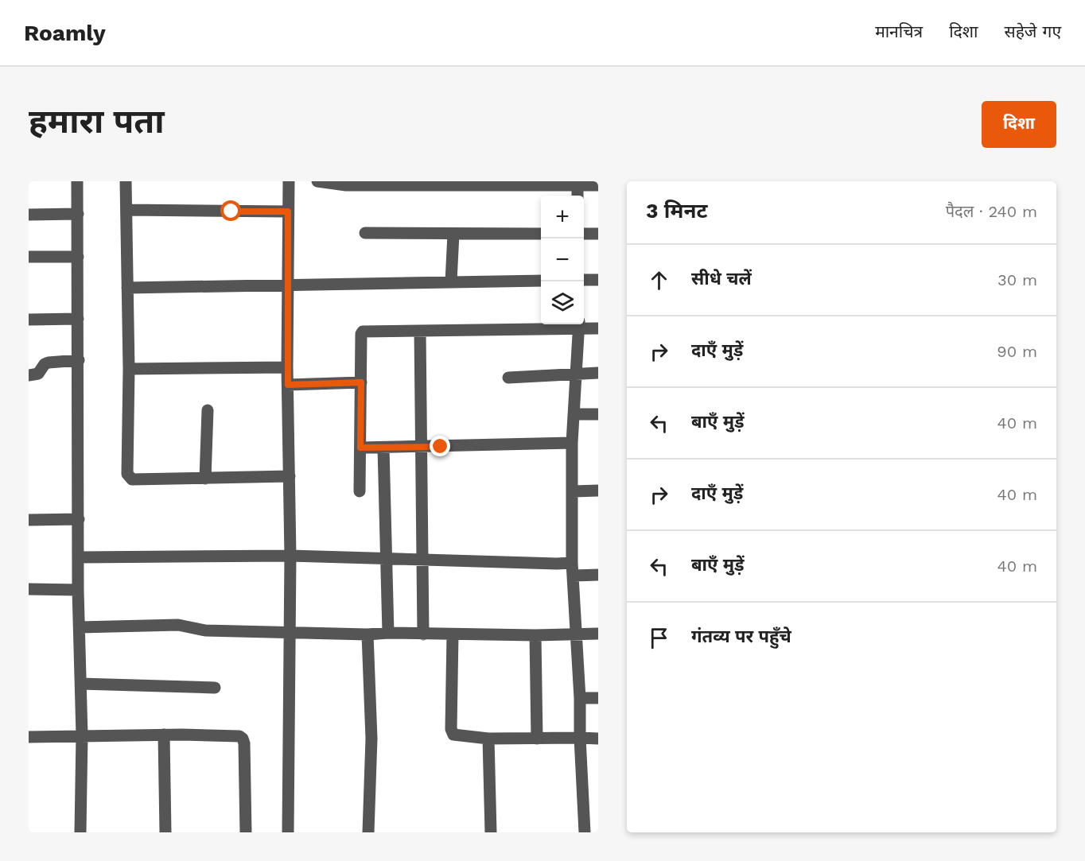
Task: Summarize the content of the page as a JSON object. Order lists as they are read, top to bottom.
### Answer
{
  "page": {
    "header": "Roamly",
    "nav": ["मानचित्र", "दिशा", "सहेजे गए"],
    "buttons": "दिशा",
    "title": "हमारा पता",
    "heading": ["3 मिनट", "पैदल · 240 m"],
    "map_buttons": ["+", "−"],
    "list": [
      ["सीधे चलें", "30 m"],
      ["दाएँ मुड़ें", "90 m"],
      ["बाएँ मुड़ें", "40 m"],
      ["दाएँ मुड़ें", "40 m"],
      ["बाएँ मुड़ें", "40 m"],
      "गंतव्य पर पहुँचे"
    ]
  }
}
